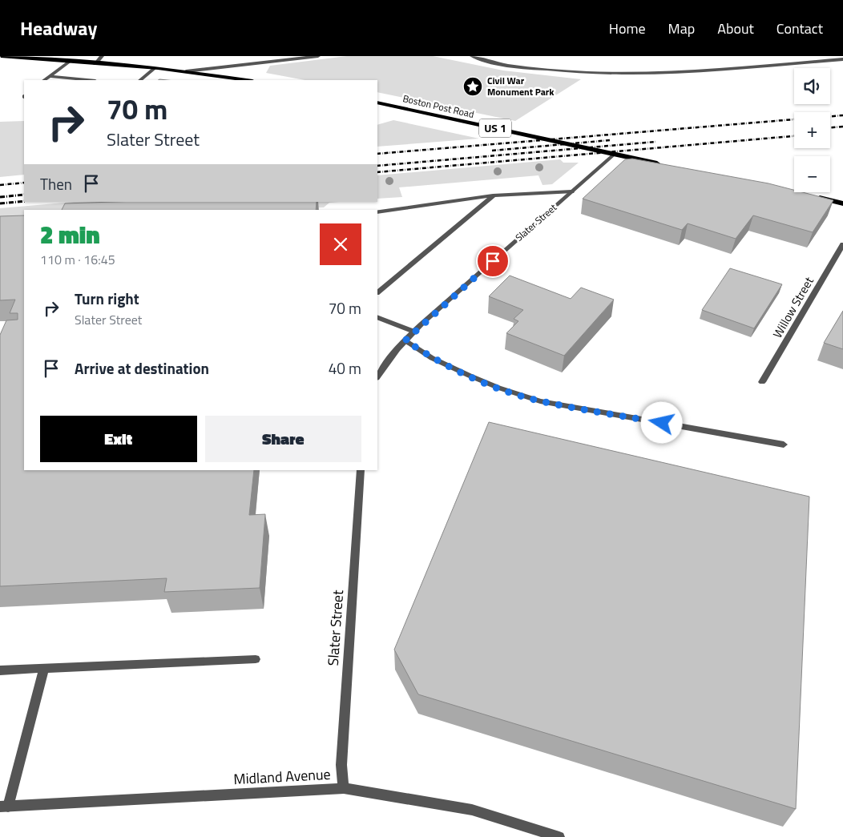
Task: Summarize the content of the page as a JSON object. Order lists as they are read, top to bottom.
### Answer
{
  "streets": {
    "main road": ["Boston Post Road", "US 1"],
    "street": ["Slater Street", "Willow Street", "Midland Avenue"]
  },
  "crossings": [
    ["Boston Post Road", "US 1"],
    ["Boston Post Road", "Slater Street"],
    ["US 1", "Slater Street"],
    ["Slater Street", "Midland Avenue"]
  ],
  "places": {
    "place": ["Civil War Monument Park"]
  },
  "page": {
    "header": "Headway",
    "nav": [
      "Home",
      "Map",
      "About",
      "Contact"
    ],
    "map_buttons": ["+", "−"],
    "turn": ["70 m", "Slater Street"],
    "then": "Then",
    "heading": ["2 min", "110 m · 16:45"],
    "list": [
      {
        "name": "Turn right",
        "note": "Slater Street",
        "value": "70 m"
      },
      {
        "name": "Arrive at destination",
        "value": "40 m"
      }
    ],
    "buttons": ["Exit", "Share"]
  }
}
